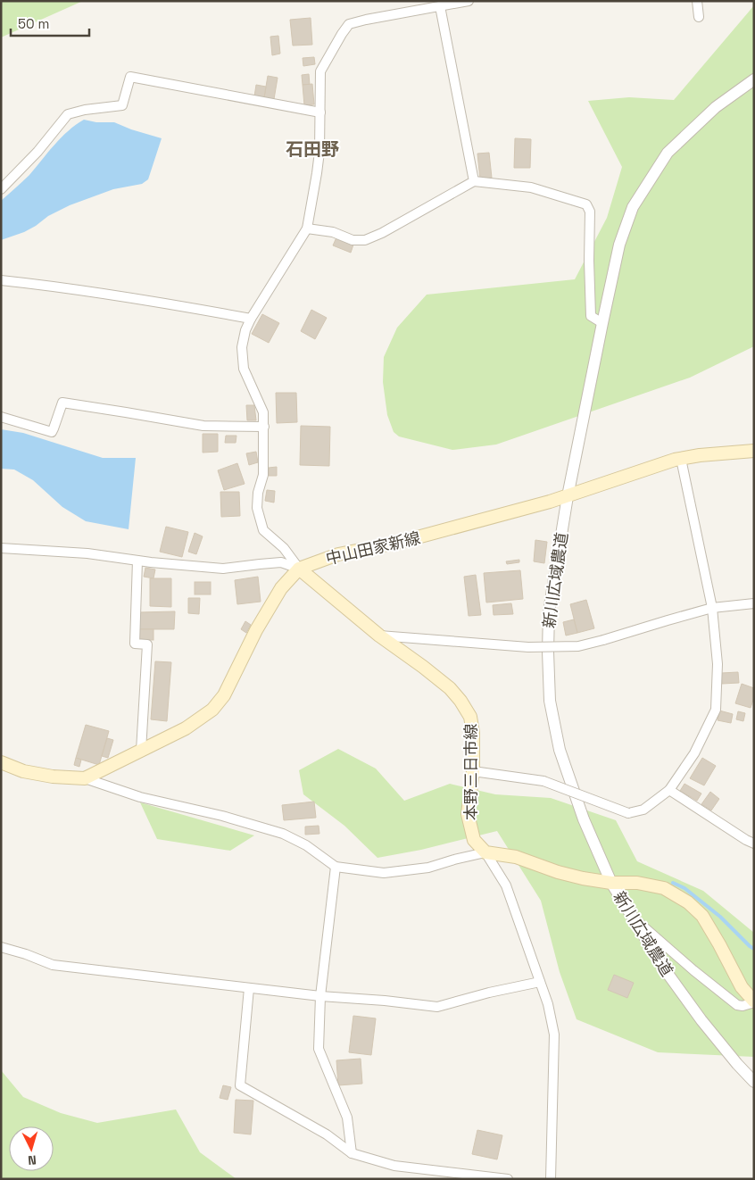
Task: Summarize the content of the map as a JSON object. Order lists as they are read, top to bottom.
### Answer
{
  "streets": {
    "main road": ["中山田家新線", "本野三日市線"],
    "street": ["新川広域農道"]
  },
  "crossings": [
    ["中山田家新線", "新川広域農道"],
    ["中山田家新線", "本野三日市線"]
  ],
  "districts": ["石田野"],
  "scale_bar": "50 m",
  "north": "bottom"
}
